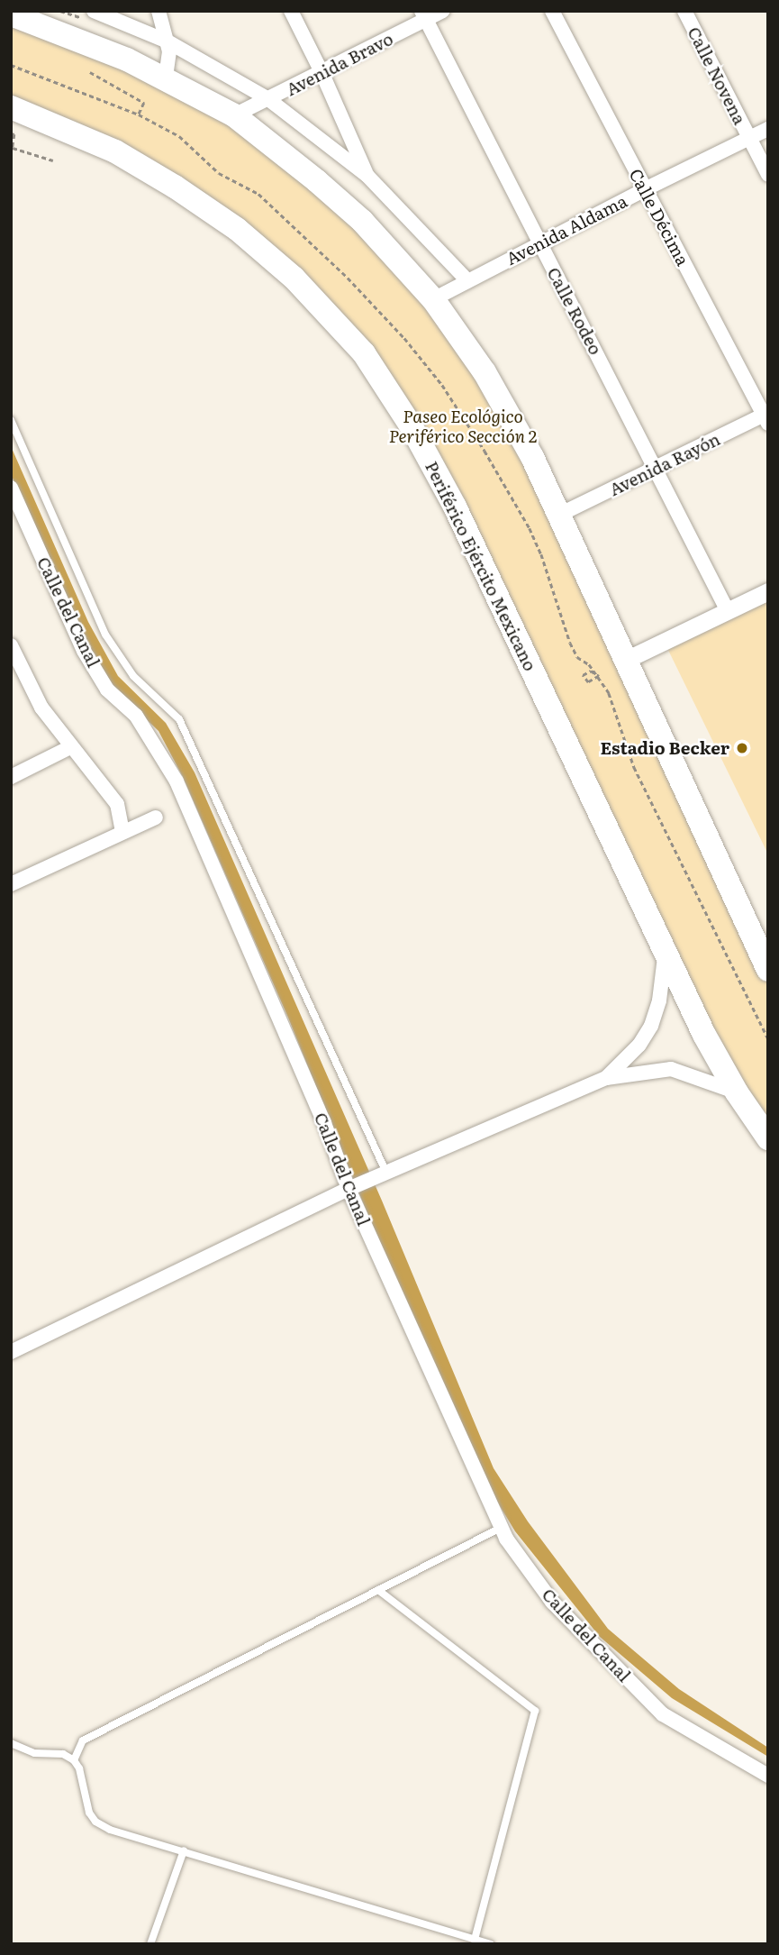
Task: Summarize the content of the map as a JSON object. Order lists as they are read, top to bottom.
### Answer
{
  "streets": {
    "highway": ["Periférico Ejército Mexicano"],
    "street": [
      "Avenida Bravo",
      "Calle Novena",
      "Calle Décima",
      "Avenida Aldama",
      "Calle Rodeo",
      "Avenida Rayón",
      "Calle del Canal"
    ]
  },
  "crossings": [
    ["Avenida Bravo", "Calle Rodeo"],
    ["Calle Novena", "Avenida Aldama"],
    ["Calle Décima", "Avenida Aldama"],
    ["Calle Décima", "Avenida Rayón"],
    ["Avenida Aldama", "Calle Rodeo"],
    ["Calle Rodeo", "Avenida Rayón"]
  ],
  "parks": ["Paseo Ecológico Periférico Sección 2"],
  "places": ["Estadio Becker"]
}
